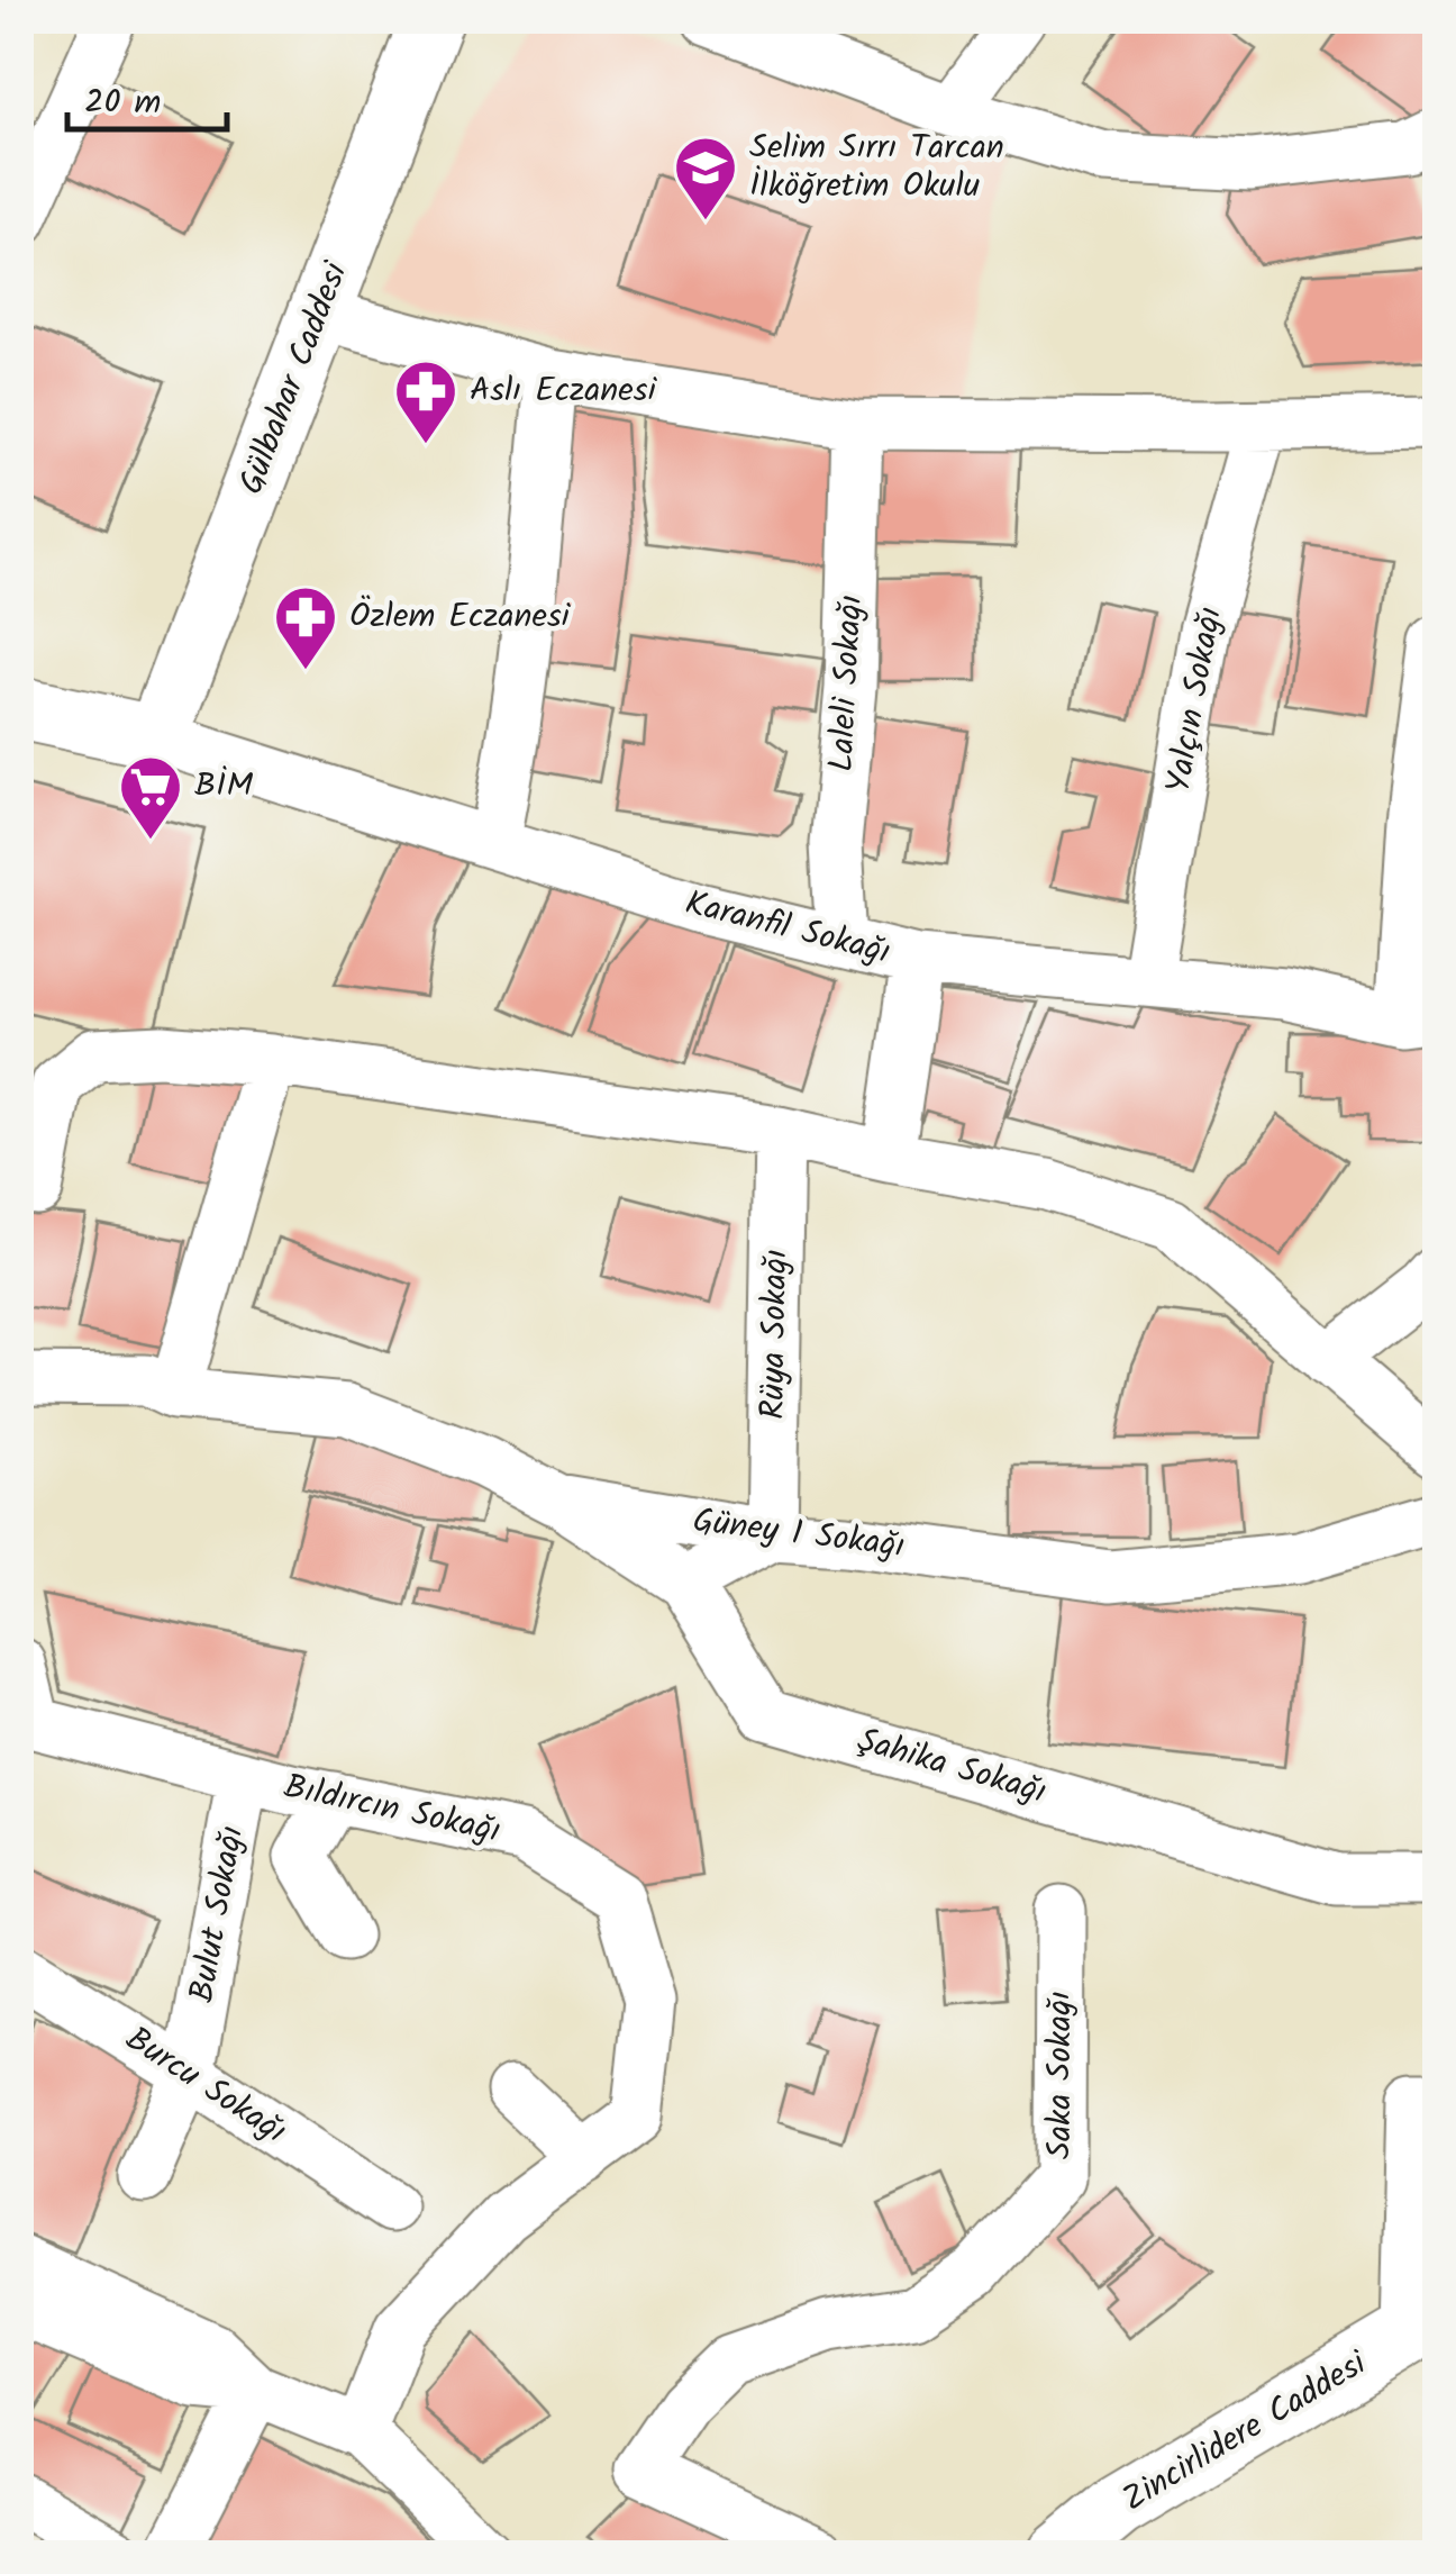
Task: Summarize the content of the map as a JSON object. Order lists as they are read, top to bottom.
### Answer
{
  "streets": {
    "street": [
      "Gülbahar Caddesi",
      "Laleli Sokağı",
      "Yalçın Sokağı",
      "Karanfil Sokağı",
      "Rüya Sokağı",
      "Güney 1 Sokağı",
      "Şahika Sokağı",
      "Bıldırcın Sokağı",
      "Bulut Sokağı",
      "Saka Sokağı",
      "Burcu Sokağı",
      "Zincirlidere Caddesi"
    ]
  },
  "crossings": [
    ["Gülbahar Caddesi", "Karanfil Sokağı"],
    ["Laleli Sokağı", "Karanfil Sokağı"],
    ["Yalçın Sokağı", "Karanfil Sokağı"],
    ["Rüya Sokağı", "Güney 1 Sokağı"],
    ["Güney 1 Sokağı", "Şahika Sokağı"],
    ["Bıldırcın Sokağı", "Bulut Sokağı"],
    ["Bulut Sokağı", "Burcu Sokağı"]
  ],
  "places": {
    "school or university": ["Selim Sırrı Tarcan İlköğretim Okulu"],
    "pharmacy": ["Aslı Eczanesi", "Özlem Eczanesi"],
    "supermarket": ["BİM"]
  },
  "scale_bar": "20 m"
}
